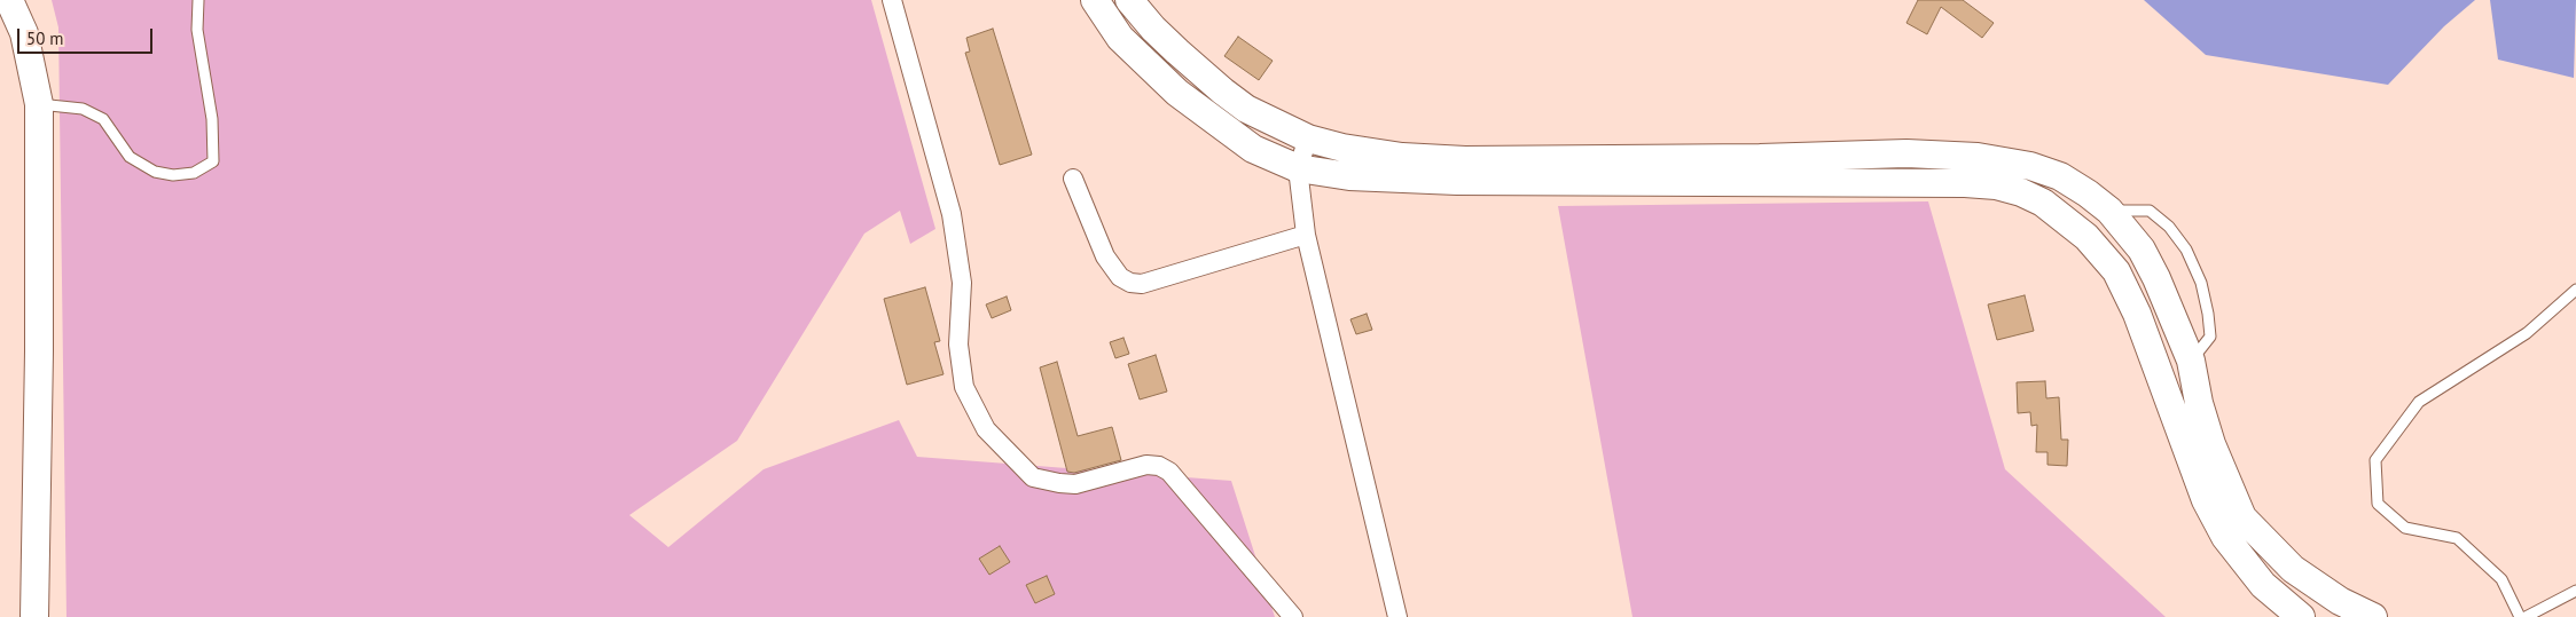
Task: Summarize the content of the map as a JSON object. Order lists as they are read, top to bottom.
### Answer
{
  "scale_bar": "50 m"
}
